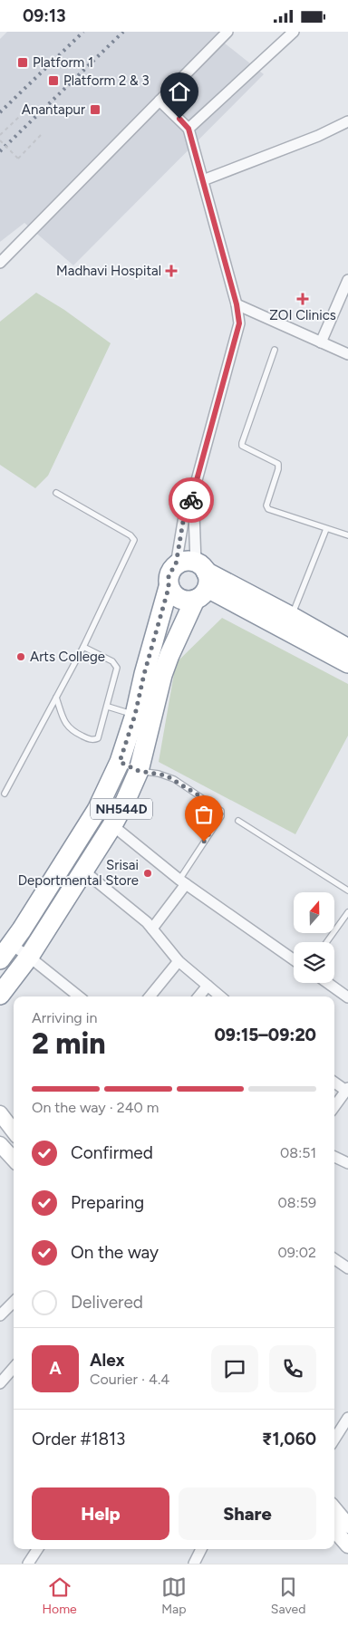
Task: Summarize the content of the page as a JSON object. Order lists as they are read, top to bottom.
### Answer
{
  "streets": {
    "highway": ["NH544D"]
  },
  "places": {
    "transit": ["Platform 1", "Platform 2 & 3", "Anantapur"],
    "health": ["Madhavi Hospital", "ZOI Clinics"],
    "other": ["Arts College", "Srisai Deportmental Store"]
  },
  "north": "top",
  "page": {
    "status": "09:13",
    "heading": ["2 min", "Arriving in", "09:15–09:20"],
    "panel": [
      "Alex",
      "Courier · 4.4",
      "Order #1813",
      "₹1,060"
    ],
    "bar": "On the way · 240 m",
    "list": [
      ["Confirmed", "08:51"],
      ["Preparing", "08:59"],
      ["On the way", "09:02"],
      "Delivered"
    ],
    "round": "A",
    "buttons": ["Help", "Share"],
    "tabs": ["Home", "Map", "Saved"]
  }
}
